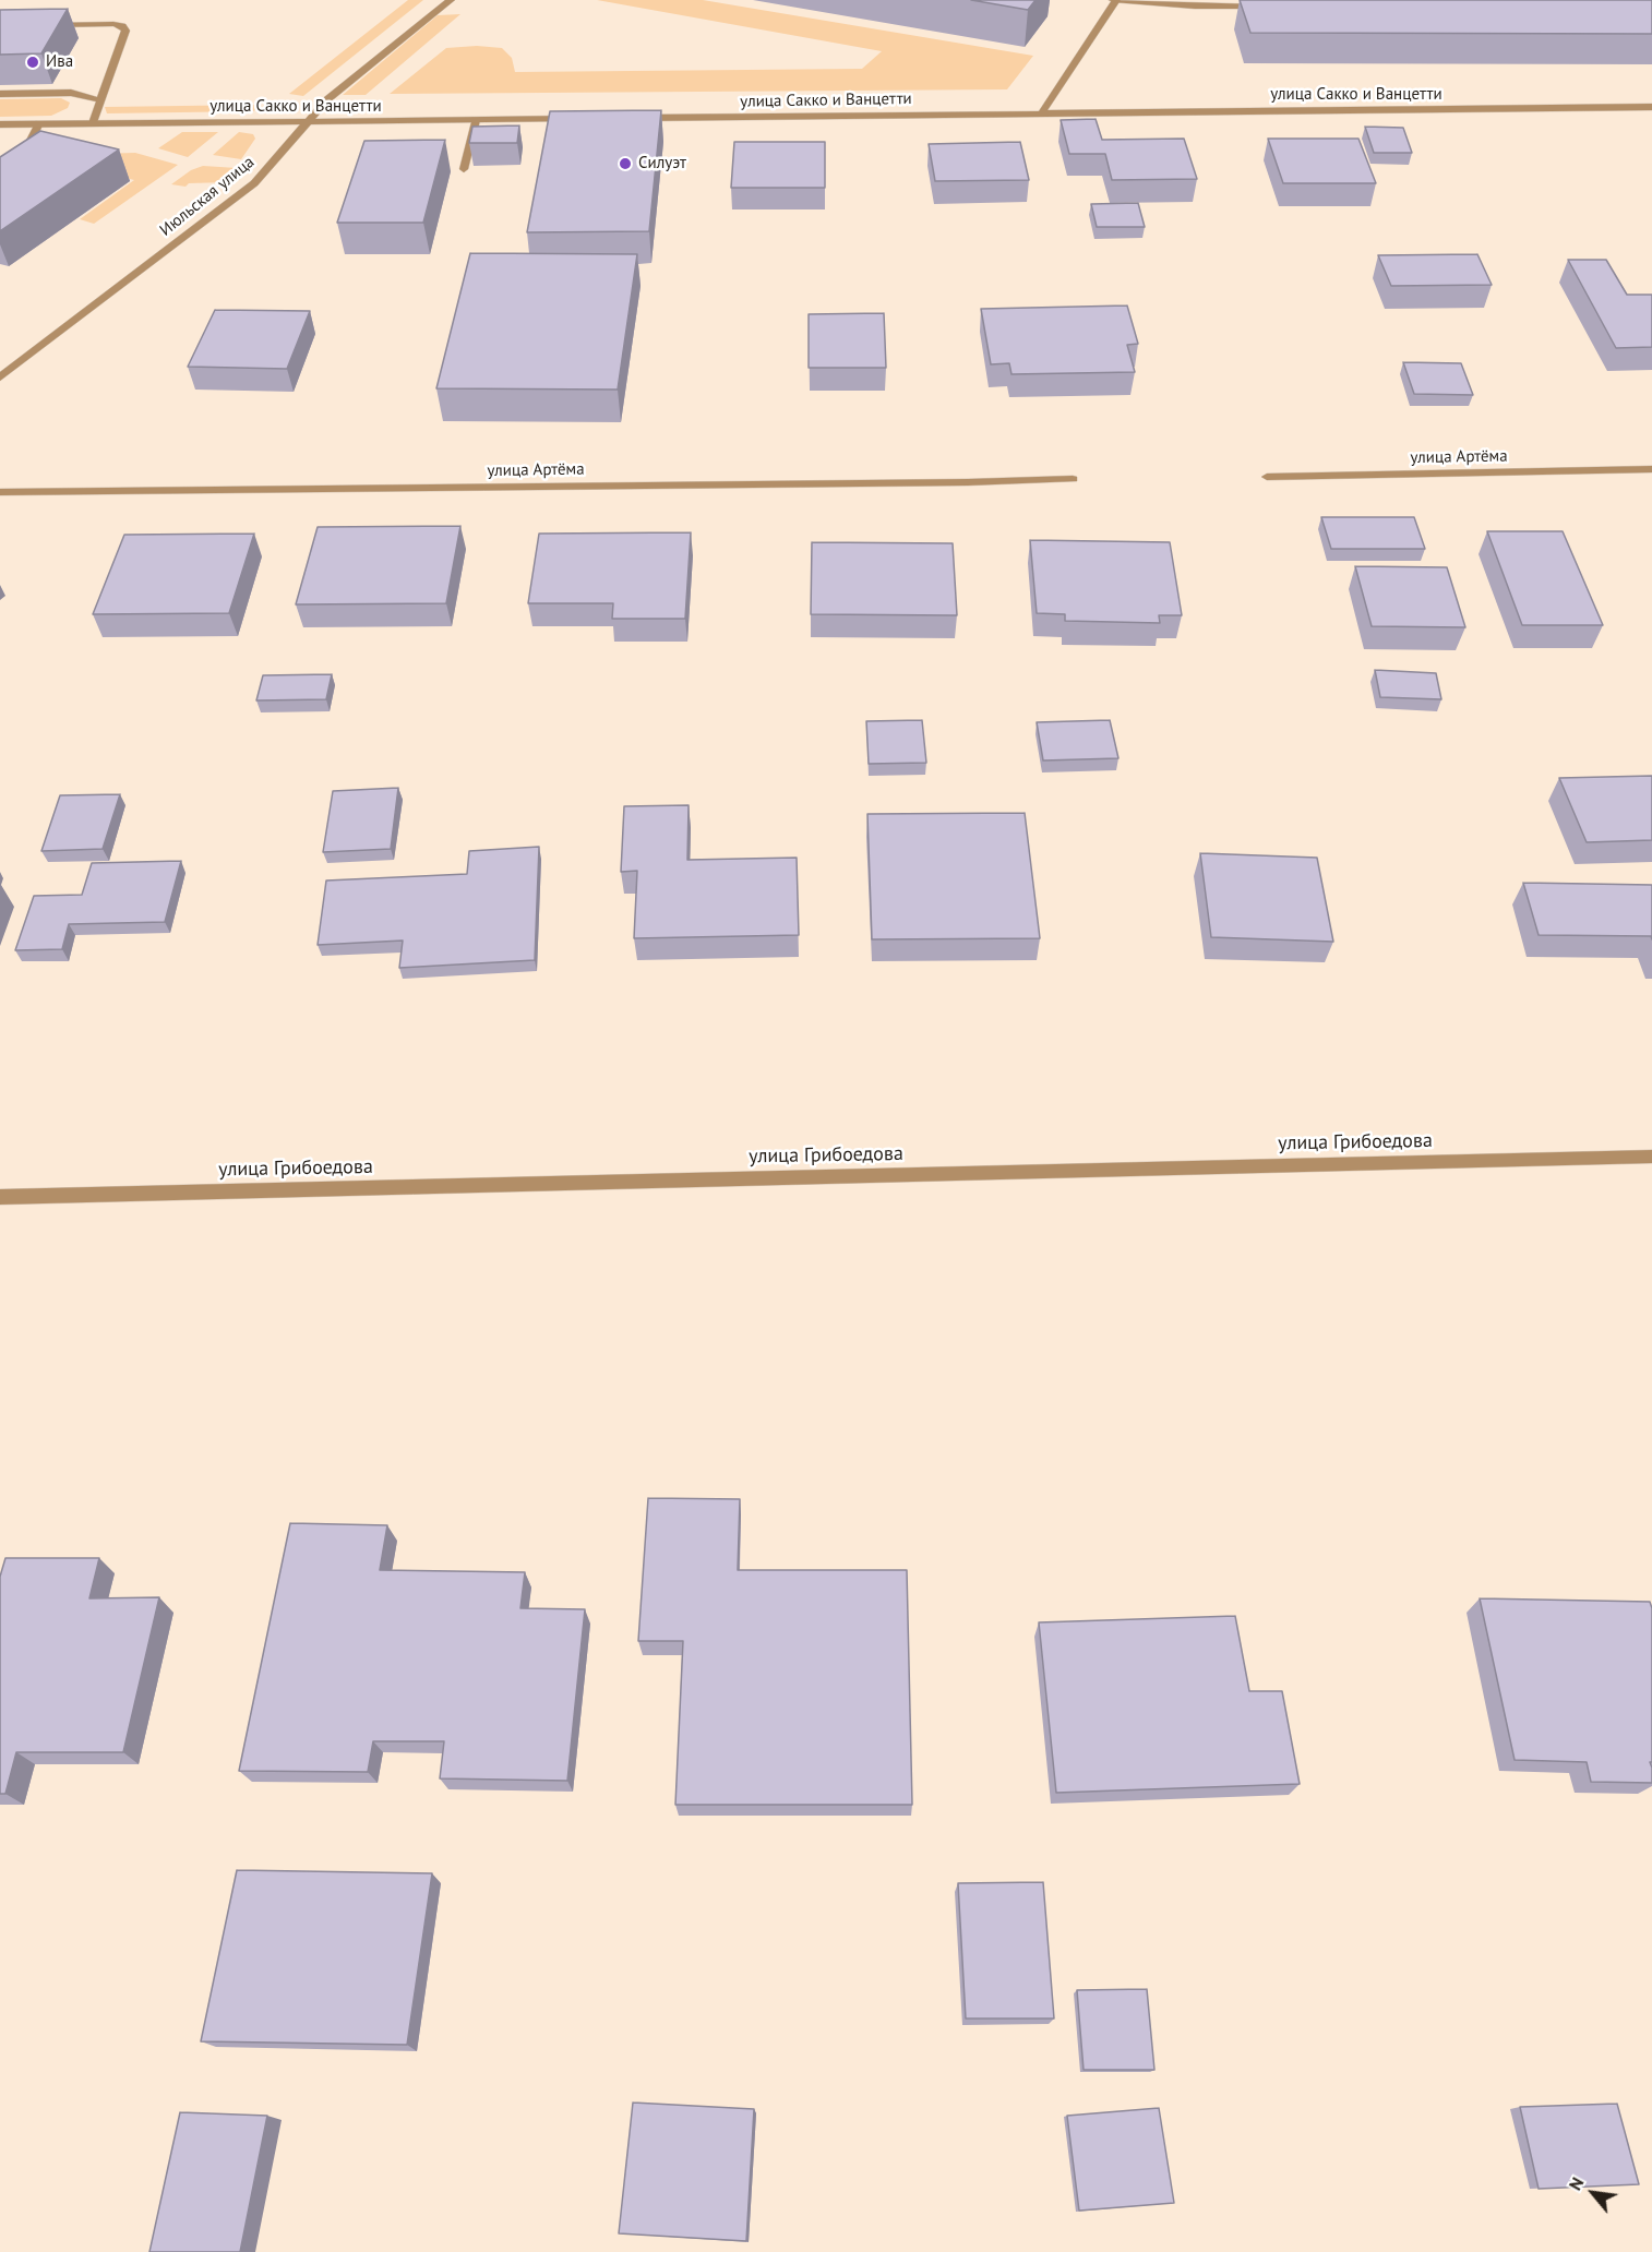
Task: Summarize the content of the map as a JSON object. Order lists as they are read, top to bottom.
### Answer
{
  "streets": {
    "street": [
      "улица Сакко и Ванцетти",
      "Июльская улица",
      "улица Артёма",
      "улица Грибоедова"
    ]
  },
  "crossings": [
    ["улица Сакко и Ванцетти", "Июльская улица"]
  ],
  "places": ["Ива", "Силуэт"],
  "north": "top left"
}
